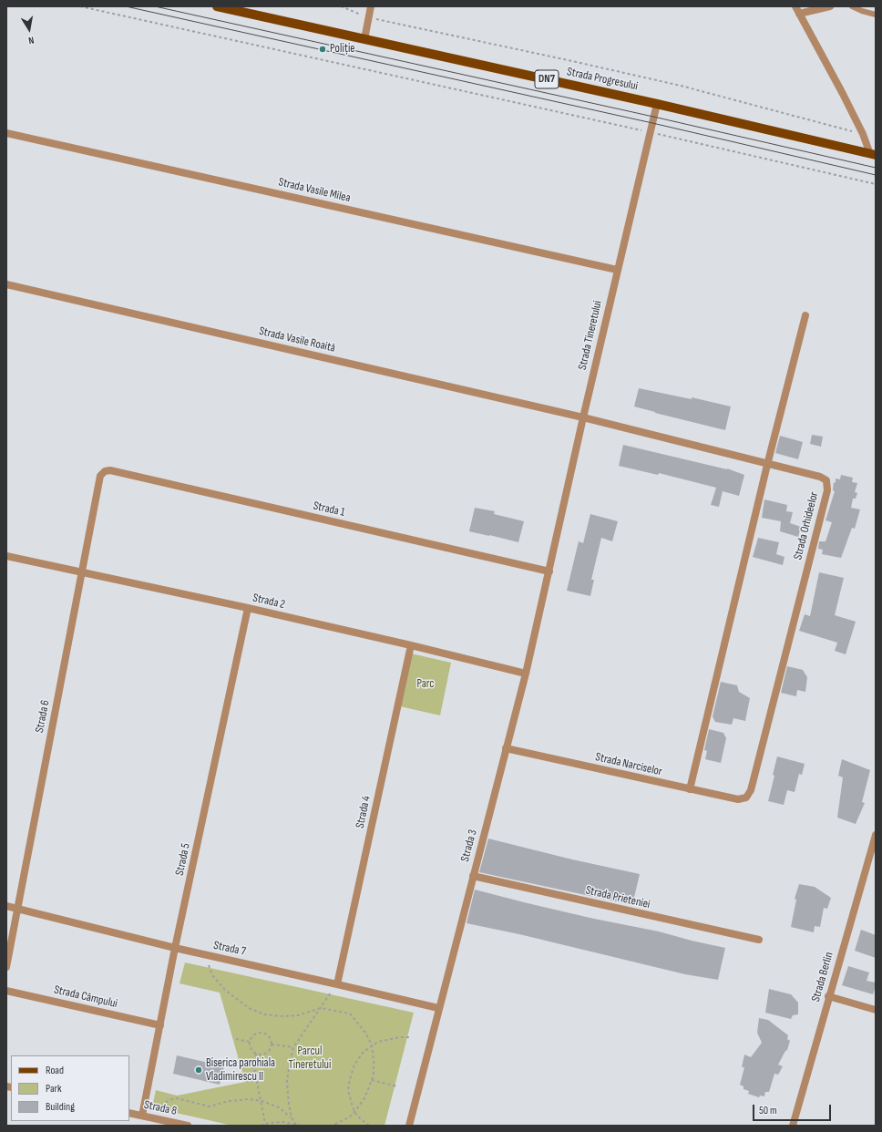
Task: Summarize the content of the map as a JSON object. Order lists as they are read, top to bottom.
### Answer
{
  "streets": {
    "main road": ["DN7", "Strada Progresului"],
    "street": [
      "Strada Vasile Milea",
      "Strada Tineretului",
      "Strada Vasile Roaită",
      "Strada 1",
      "Strada Orhideelor",
      "Strada 2",
      "Strada 6",
      "Strada Narciselor",
      "Strada 4",
      "Strada 3",
      "Strada 5",
      "Strada Prieteniei",
      "Strada 7",
      "Strada Berlin",
      "Strada Câmpului",
      "Strada 8"
    ]
  },
  "crossings": [
    ["Strada Progresului", "Strada Tineretului"],
    ["Strada Vasile Milea", "Strada Tineretului"],
    ["Strada Tineretului", "Strada Vasile Roaită"],
    ["Strada Tineretului", "Strada 1"],
    ["Strada Tineretului", "Strada Orhideelor"],
    ["Strada Tineretului", "Strada 3"],
    ["Strada Vasile Roaită", "Strada Orhideelor"],
    ["Strada 1", "Strada 6"],
    ["Strada 1", "Strada 3"],
    ["Strada Orhideelor", "Strada Narciselor"],
    ["Strada 2", "Strada 6"],
    ["Strada 2", "Strada 4"],
    ["Strada 2", "Strada 3"],
    ["Strada 2", "Strada 5"],
    ["Strada 6", "Strada 7"],
    ["Strada Narciselor", "Strada 3"],
    ["Strada 4", "Strada 7"],
    ["Strada 3", "Strada Prieteniei"],
    ["Strada 3", "Strada 7"],
    ["Strada 5", "Strada 7"],
    ["Strada 5", "Strada Câmpului"],
    ["Strada 5", "Strada 8"]
  ],
  "parks": ["Parc", "Parcul Tineretului"],
  "places": ["Poliție", "Biserica parohiala Vladimirescu II"],
  "legend": ["Road", "Park", "Building"],
  "scale_bar": "50 m",
  "north": "bottom"
}
